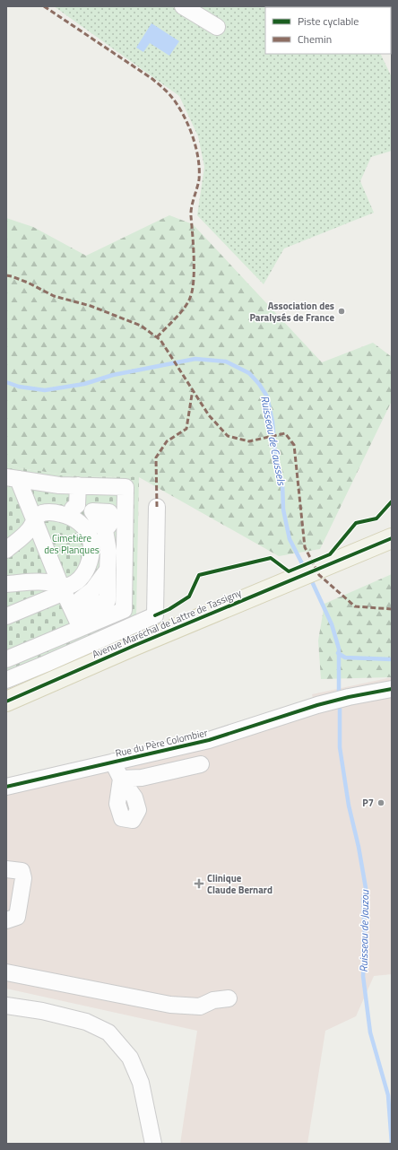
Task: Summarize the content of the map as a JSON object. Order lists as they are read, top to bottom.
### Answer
{
  "streets": {
    "main road": ["Avenue Maréchal de Lattre de Tassigny"],
    "street": ["Rue du Père Colombier"]
  },
  "water": ["Ruisseau de Caussels", "Ruisseau de Jauzou"],
  "parks": ["Cimetière des Planques"],
  "places": {
    "other": ["Association des Paralysés de France", "P7"],
    "health": ["Clinique Claude Bernard"]
  },
  "legend": ["Piste cyclable", "Chemin"]
}
